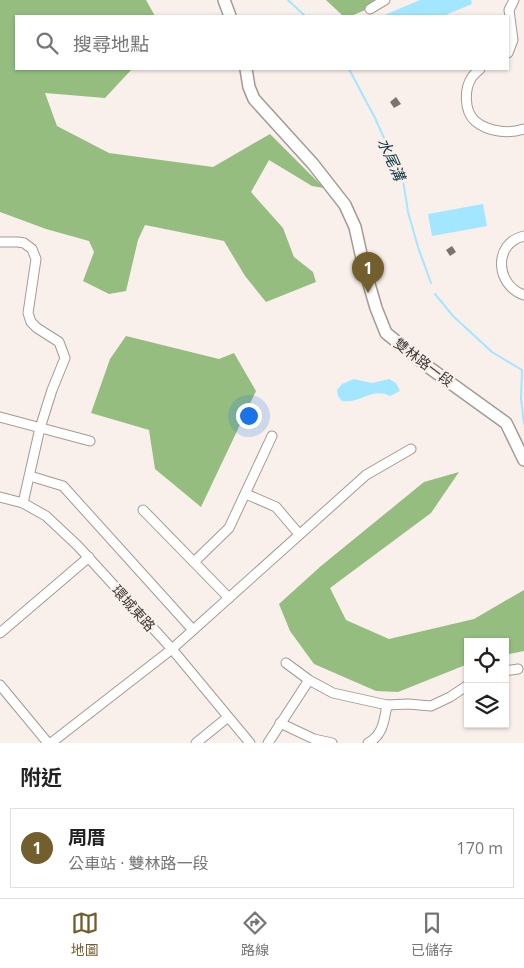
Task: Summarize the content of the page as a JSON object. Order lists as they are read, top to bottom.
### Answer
{
  "streets": {
    "street": ["雙林路一段", "環城東路"]
  },
  "water": ["水尾溝"],
  "page": {
    "search": "搜尋地點",
    "pins": "1",
    "heading": "附近",
    "list": [
      {
        "mark": "1",
        "name": "周厝",
        "note": "公車站 · 雙林路一段",
        "value": "170 m"
      }
    ],
    "nav": ["地圖", "路線", "已儲存"]
  }
}
